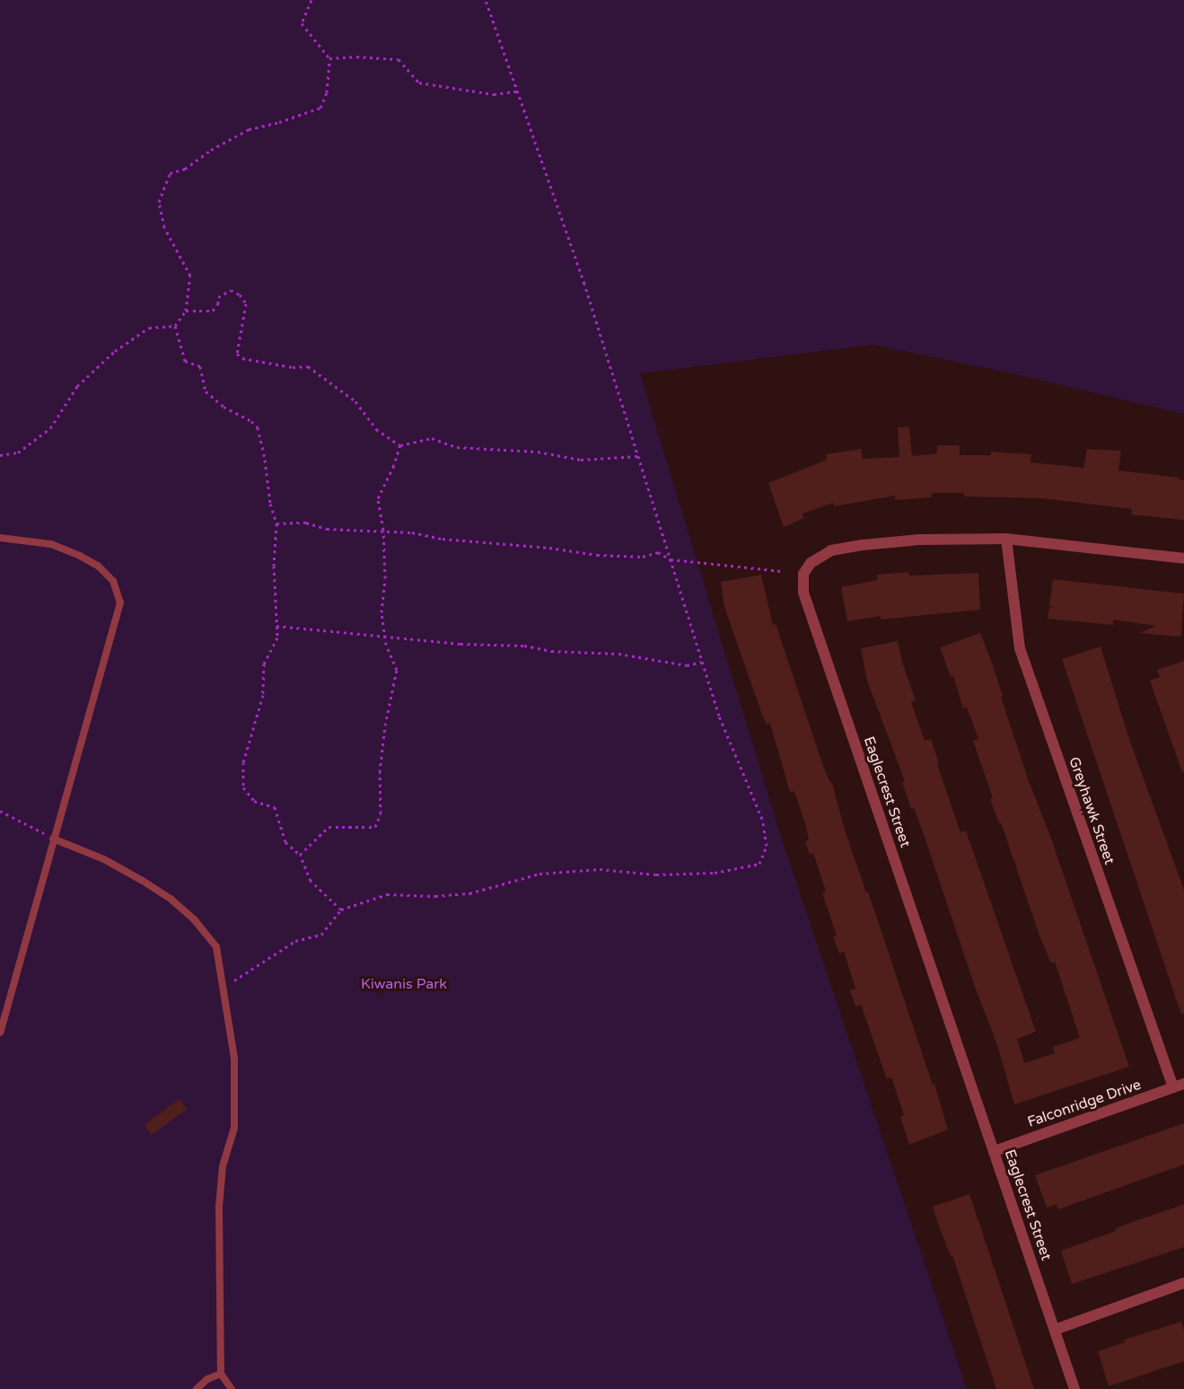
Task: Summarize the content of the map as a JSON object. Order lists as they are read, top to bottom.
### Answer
{
  "streets": {
    "street": ["Eaglecrest Street", "Greyhawk Street", "Falconridge Drive"]
  },
  "crossings": [
    ["Eaglecrest Street", "Greyhawk Street"],
    ["Eaglecrest Street", "Falconridge Drive"],
    ["Greyhawk Street", "Falconridge Drive"]
  ],
  "parks": ["Kiwanis Park"]
}
